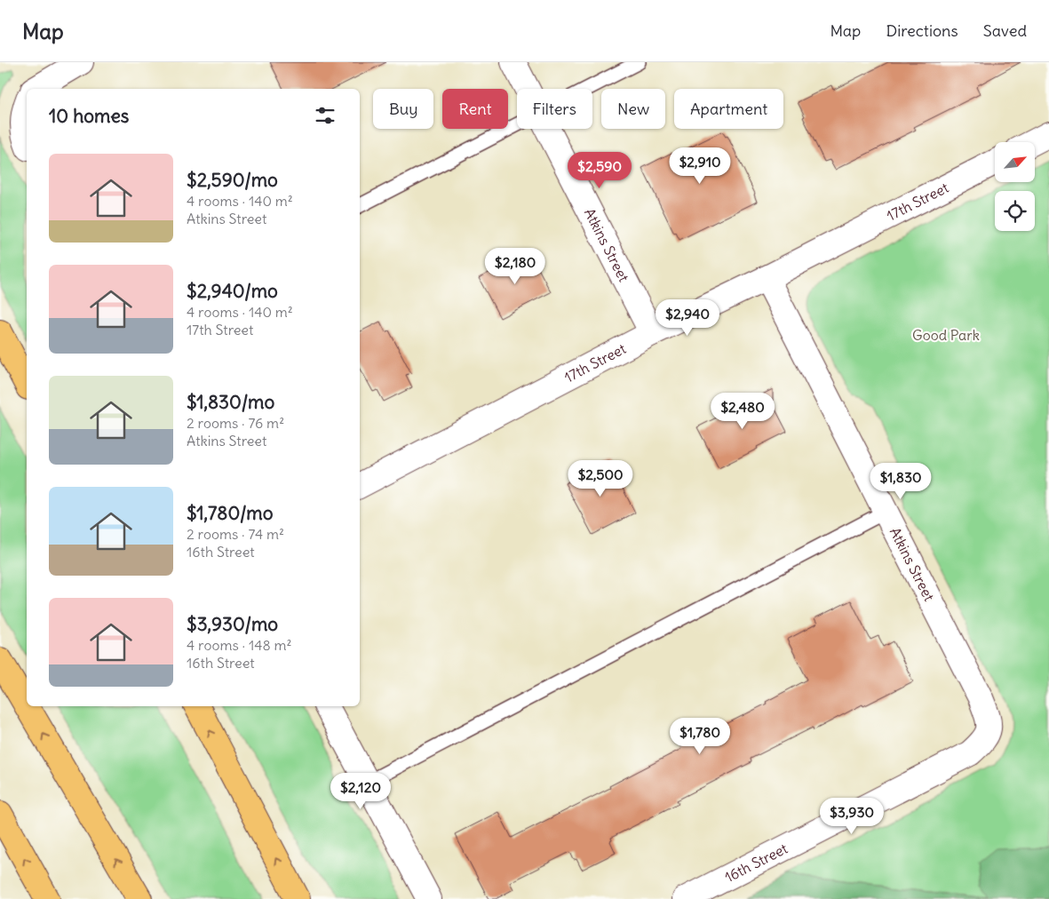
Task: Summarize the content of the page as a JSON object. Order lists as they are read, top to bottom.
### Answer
{
  "streets": {
    "street": ["17th Street", "Atkins Street", "16th Street"]
  },
  "crossings": [
    ["17th Street", "Atkins Street"],
    ["Atkins Street", "16th Street"]
  ],
  "parks": ["Good Park"],
  "north": "top right",
  "page": {
    "header": "Map",
    "nav": ["Map", "Directions", "Saved"],
    "chip": [
      "Buy",
      "Rent",
      "Filters",
      "New",
      "Apartment"
    ],
    "heading": "10 homes",
    "list": [
      {
        "name": "$2,590/mo",
        "note": "4 rooms · 140 m² · Atkins Street"
      },
      {
        "name": "$2,940/mo",
        "note": "4 rooms · 140 m² · 17th Street"
      },
      {
        "name": "$1,830/mo",
        "note": "2 rooms · 76 m² · Atkins Street"
      },
      {
        "name": "$1,780/mo",
        "note": "2 rooms · 74 m² · 16th Street"
      },
      {
        "name": "$3,930/mo",
        "note": "4 rooms · 148 m² · 16th Street"
      }
    ],
    "price": [
      "$2,910",
      "$2,590",
      "$2,180",
      "$2,940",
      "$2,480",
      "$2,500",
      "$1,830",
      "$1,780",
      "$2,120",
      "$3,930"
    ]
  }
}
